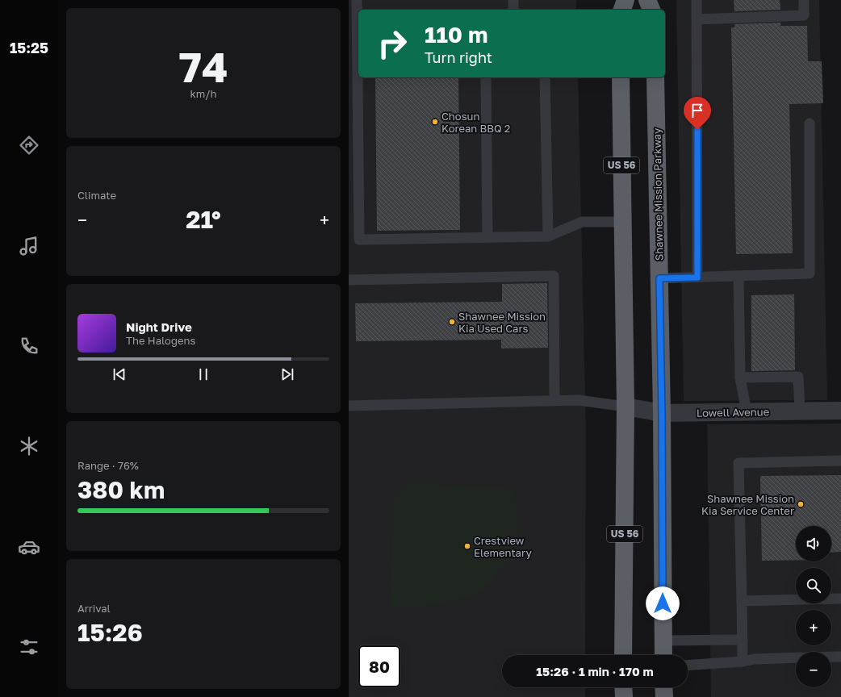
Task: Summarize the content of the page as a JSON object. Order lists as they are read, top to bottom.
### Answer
{
  "streets": {
    "highway": ["US 56", "Shawnee Mission Parkway"],
    "street": ["Lowell Avenue"]
  },
  "crossings": [
    ["US 56", "Lowell Avenue"],
    ["Shawnee Mission Parkway", "Lowell Avenue"]
  ],
  "places": [
    "Chosun Korean BBQ 2",
    "Shawnee Mission Kia Used Cars",
    "Shawnee Mission Kia Service Center",
    "Crestview Elementary"
  ],
  "page": {
    "tabs": "15:25",
    "tile": [
      ["74", "km/h"],
      "Climate",
      ["Range · 76%", "380 km"],
      ["Arrival", "15:26"]
    ],
    "turn": ["110 m", "Turn right"],
    "heat": ["−", "21°", "+"],
    "song": ["Night Drive", "The Halogens"],
    "map_buttons": ["+", "−"],
    "limit": "80",
    "trip": "15:26 · 1 min · 170 m"
  }
}
